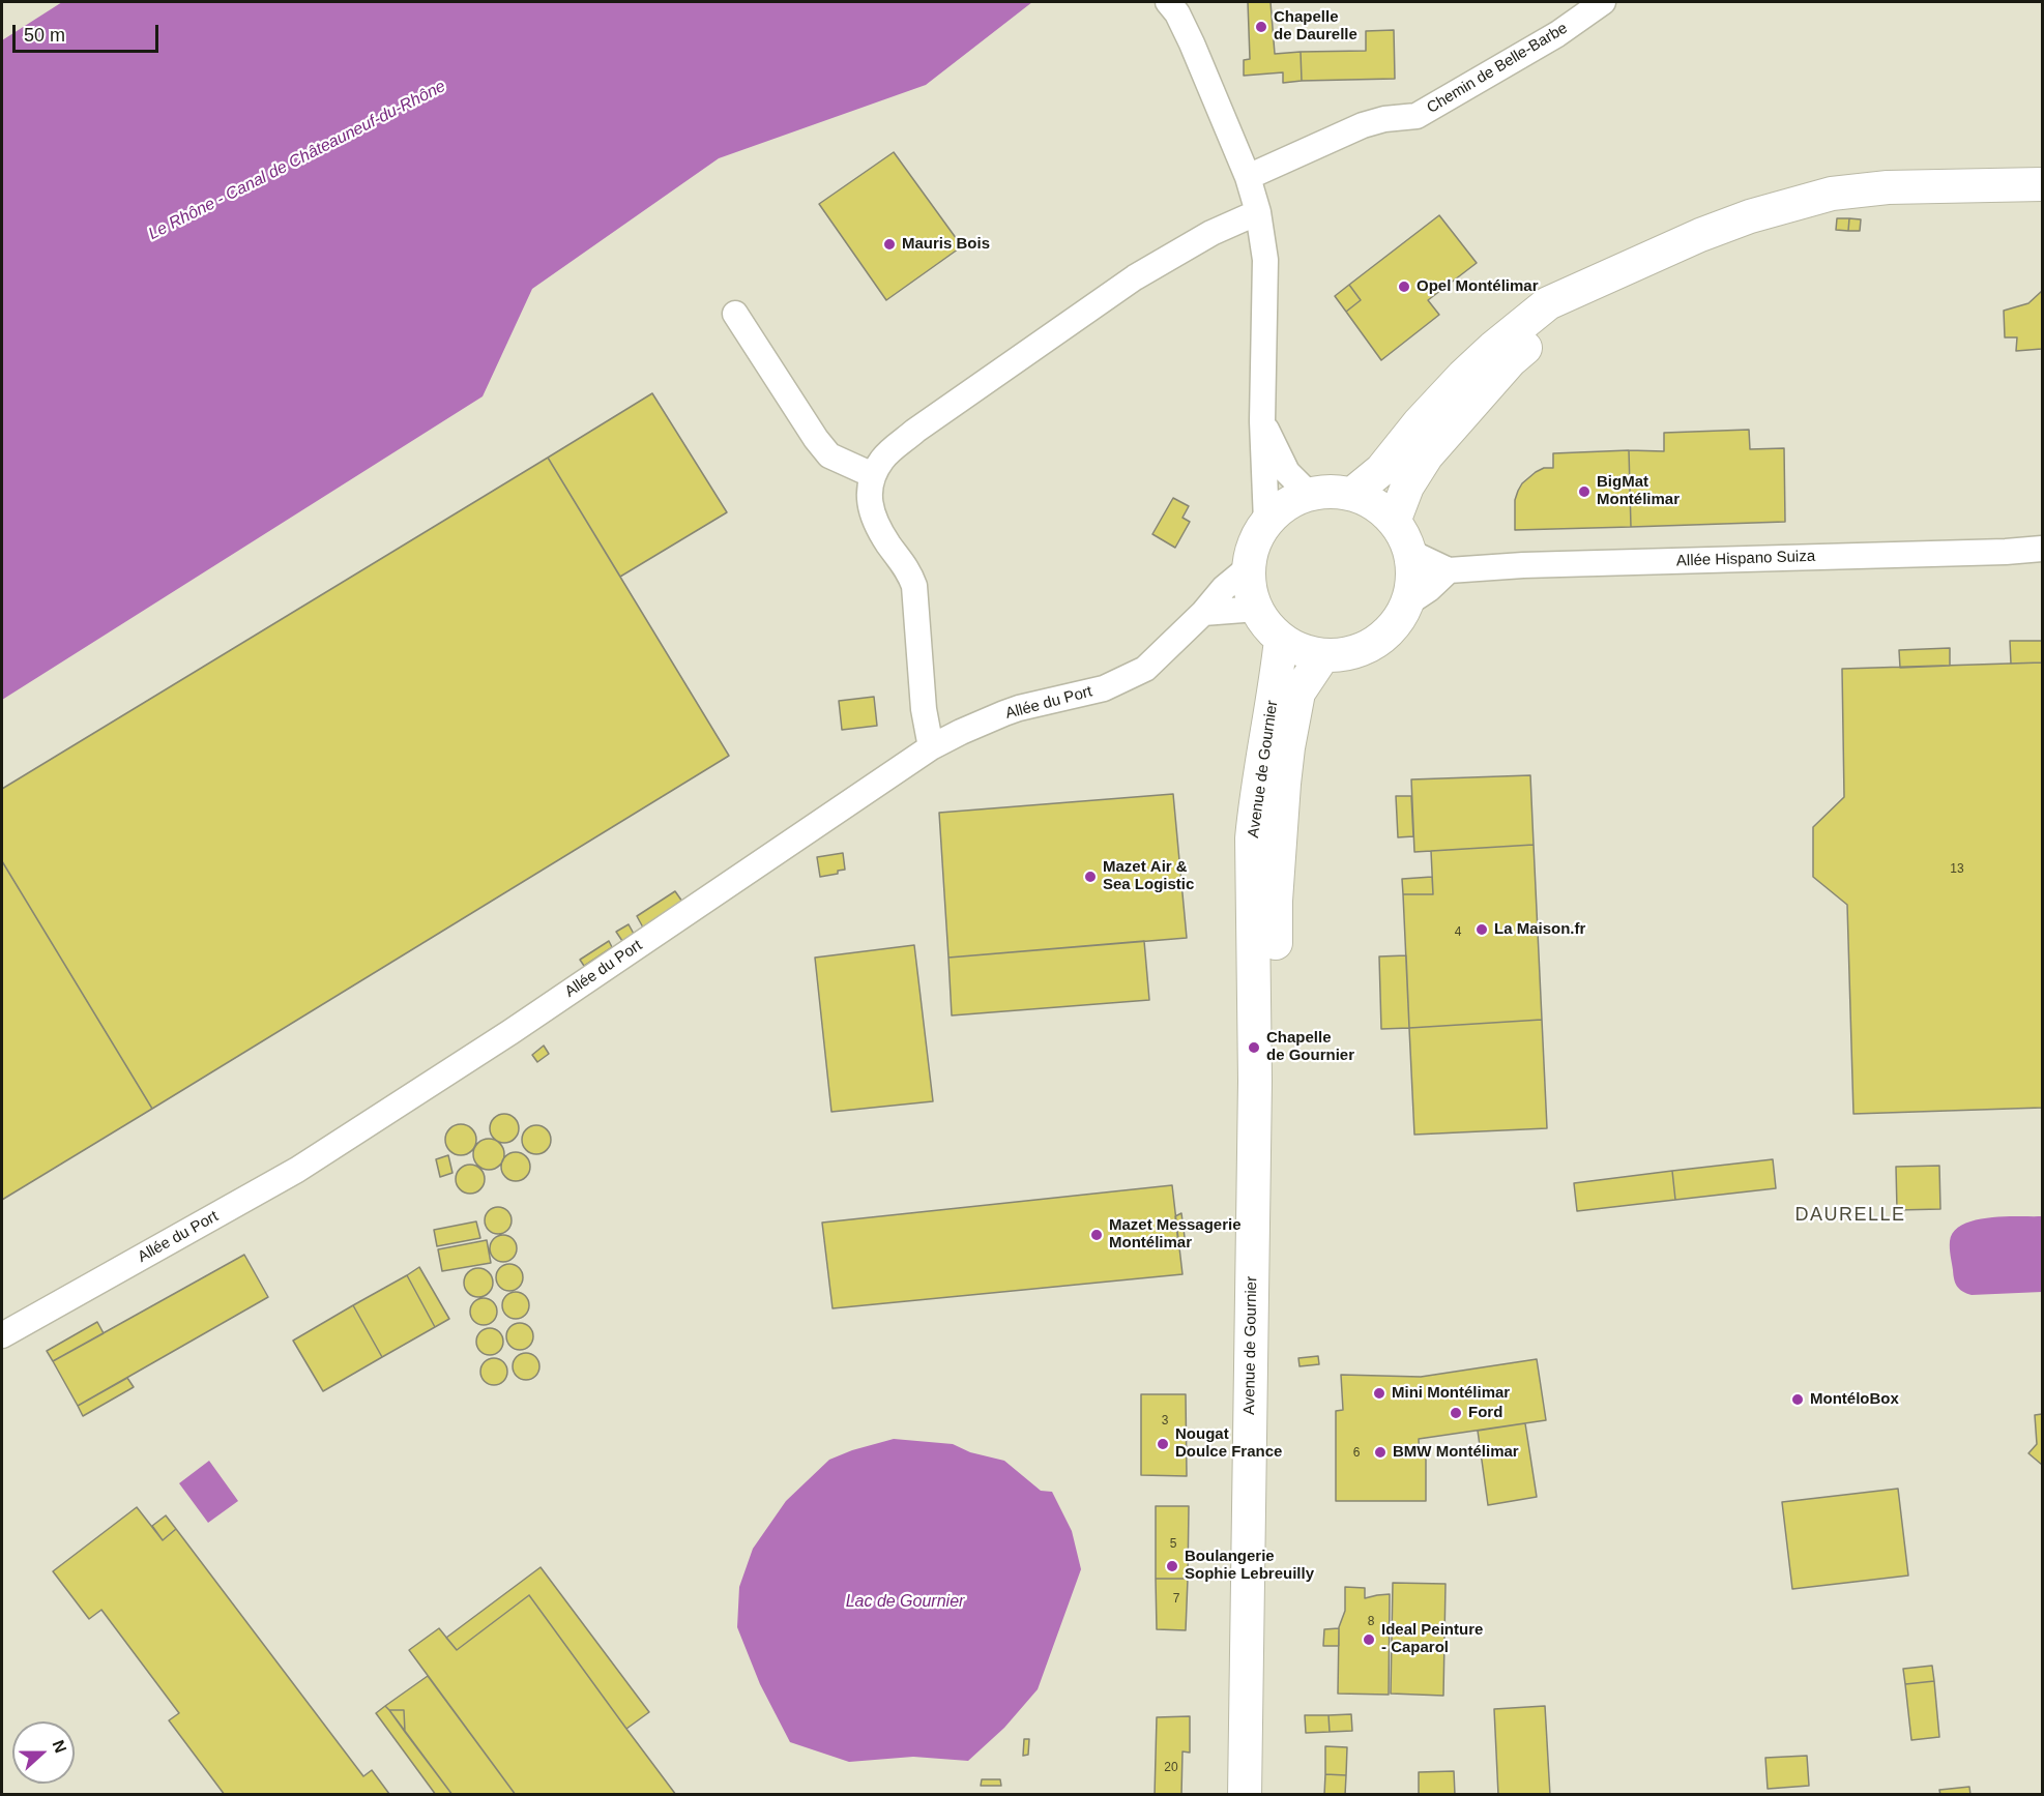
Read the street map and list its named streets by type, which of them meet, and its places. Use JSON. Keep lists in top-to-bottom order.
{
  "streets": {
    "main road": ["Avenue de Gournier"],
    "street": ["Chemin de Belle-Barbe", "Allée Hispano Suiza", "Allée du Port"]
  },
  "crossings": [
    ["Allée Hispano Suiza", "Allée du Port"],
    ["Allée Hispano Suiza", "Avenue de Gournier"],
    ["Allée du Port", "Avenue de Gournier"]
  ],
  "districts": ["DAURELLE"],
  "water": ["Le Rhône - Canal de Châteauneuf-du-Rhône", "Lac de Gournier"],
  "places": [
    "Chapelle de Daurelle",
    "Mauris Bois",
    "Opel Montélimar",
    "BigMat Montélimar",
    "Mazet Air & Sea Logistic",
    "La Maison.fr",
    "Chapelle de Gournier",
    "Mazet Messagerie Montélimar",
    "Mini Montélimar",
    "MontéloBox",
    "Ford",
    "Nougat Doulce France",
    "BMW Montélimar",
    "Boulangerie Sophie Lebreuilly",
    "Ideal Peinture - Caparol"
  ],
  "house_numbers": [
    "13",
    "4",
    "3",
    "6",
    "5",
    "7",
    "8",
    "20"
  ],
  "scale_bar": "50 m",
  "north": "right"
}
